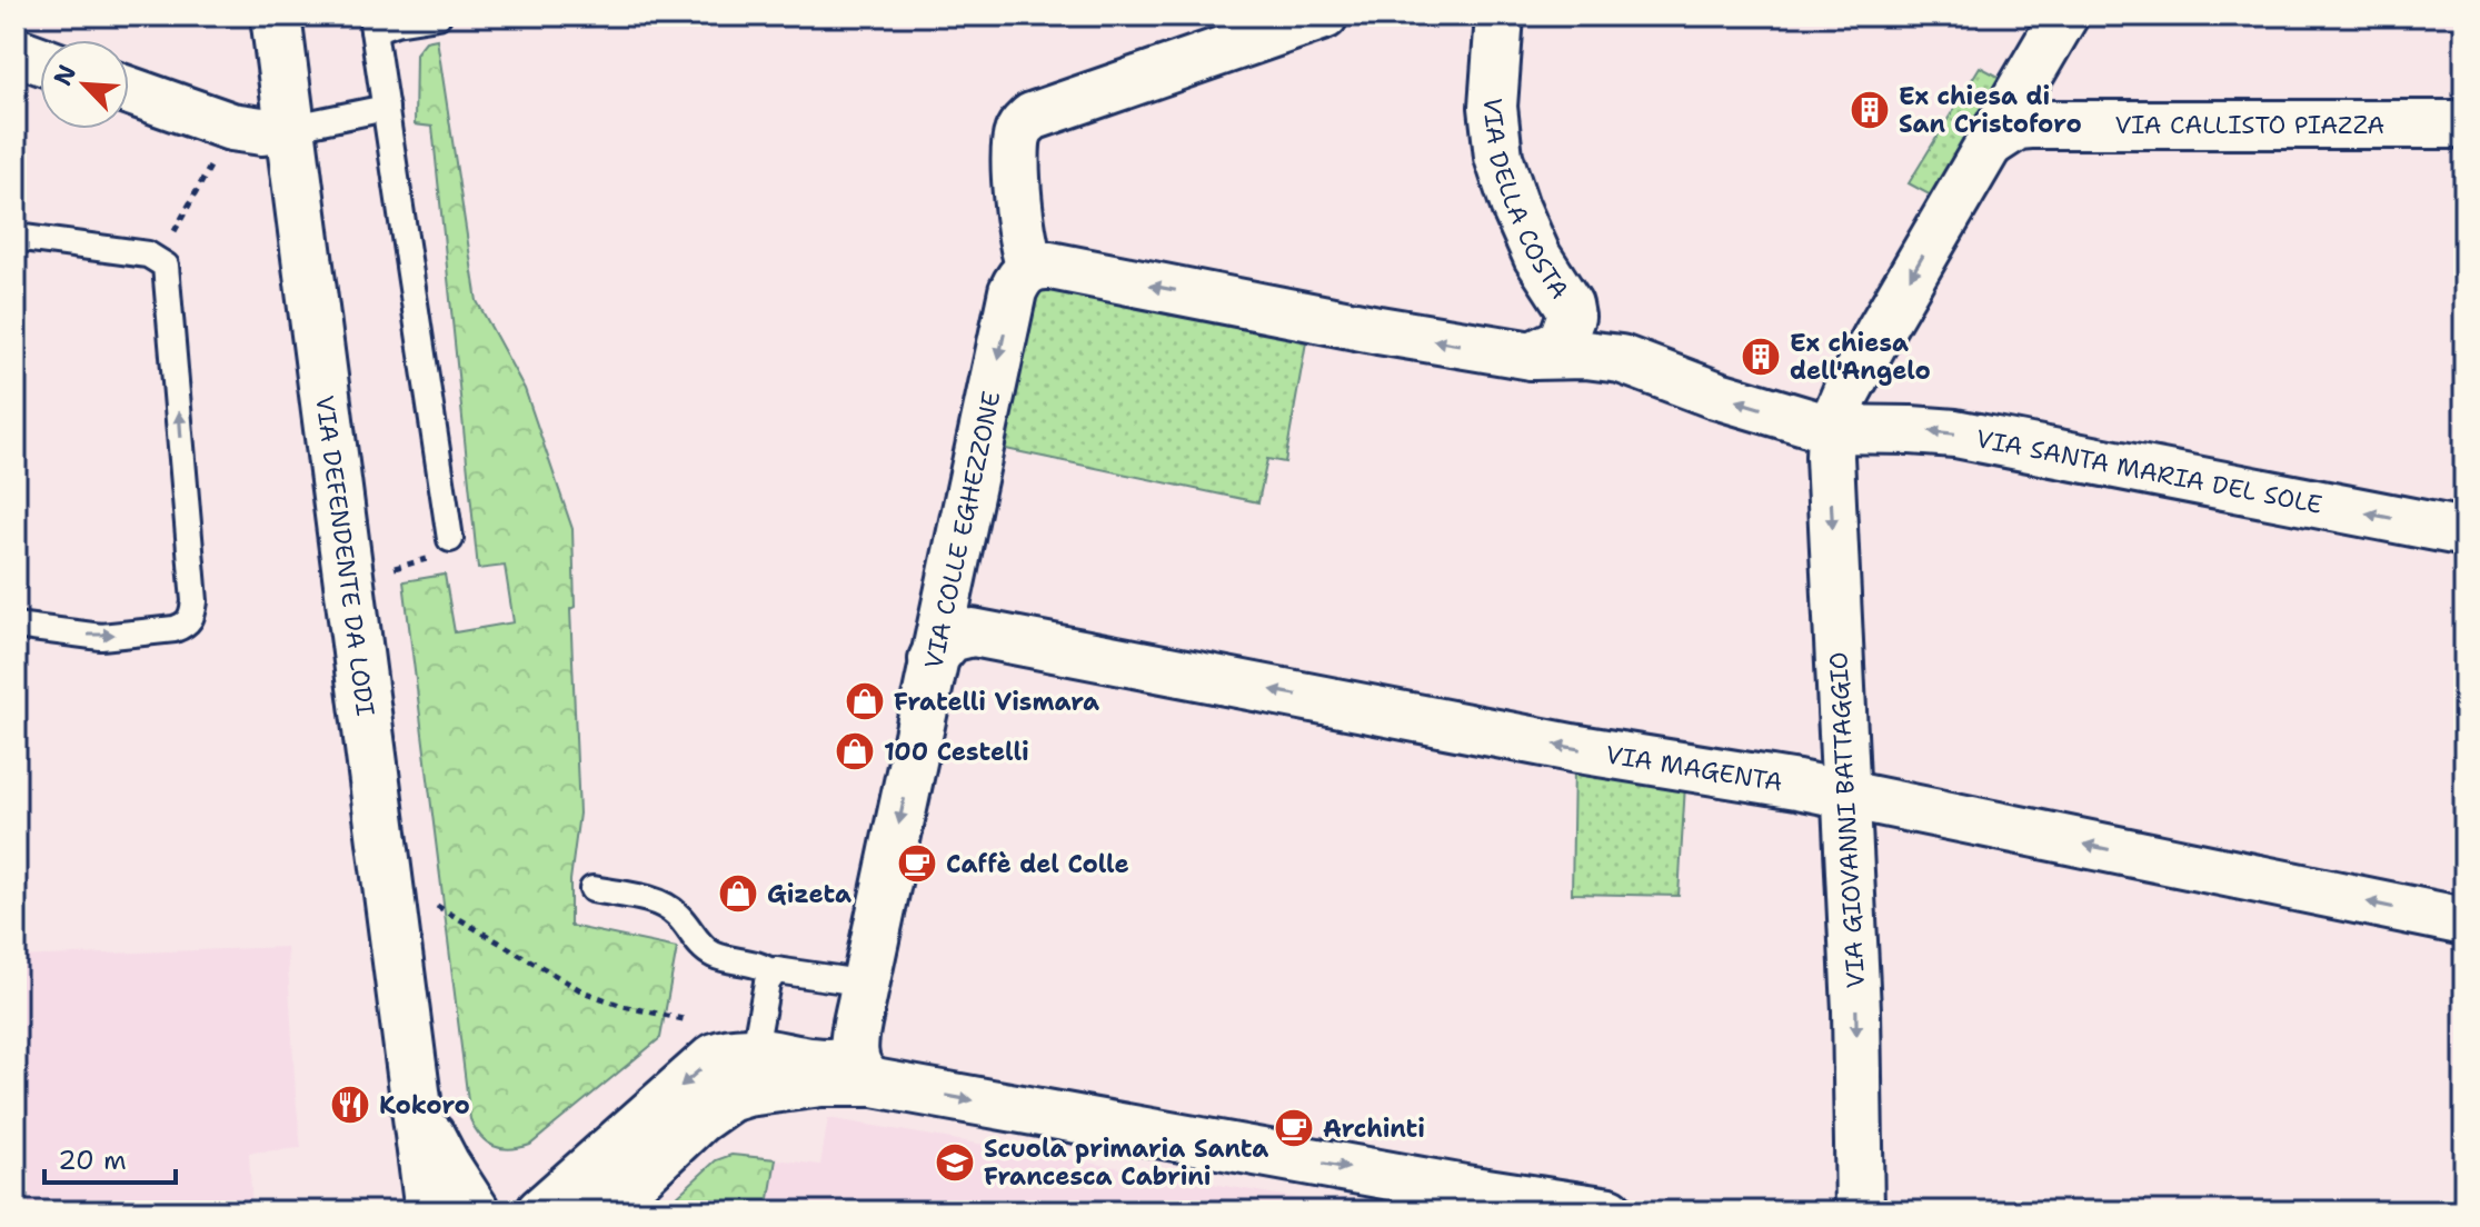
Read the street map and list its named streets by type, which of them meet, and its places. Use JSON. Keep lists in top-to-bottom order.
{
  "streets": {
    "street": [
      "VIA CALLISTO PIAZZA",
      "VIA DELLA COSTA",
      "VIA SANTA MARIA DEL SOLE",
      "VIA COLLE EGHEZZONE",
      "VIA DEFENDENTE DA LODI",
      "VIA MAGENTA",
      "VIA GIOVANNI BATTAGGIO"
    ]
  },
  "crossings": [
    ["VIA DELLA COSTA", "VIA SANTA MARIA DEL SOLE"],
    ["VIA SANTA MARIA DEL SOLE", "VIA COLLE EGHEZZONE"],
    ["VIA SANTA MARIA DEL SOLE", "VIA GIOVANNI BATTAGGIO"],
    ["VIA COLLE EGHEZZONE", "VIA MAGENTA"],
    ["VIA MAGENTA", "VIA GIOVANNI BATTAGGIO"]
  ],
  "one_way": [
    "VIA SANTA MARIA DEL SOLE",
    "VIA COLLE EGHEZZONE",
    "VIA MAGENTA",
    "VIA GIOVANNI BATTAGGIO"
  ],
  "places": {
    "building": ["Ex chiesa di San Cristoforo", "Ex chiesa dell'Angelo"],
    "shop": ["Fratelli Vismara", "100 Cestelli", "Gizeta"],
    "cafe": ["Caffè del Colle", "Archinti"],
    "restaurant": ["Kokoro"],
    "school or university": ["Scuola primaria Santa Francesca Cabrini"]
  },
  "scale_bar": "20 m",
  "north": "top left"
}
